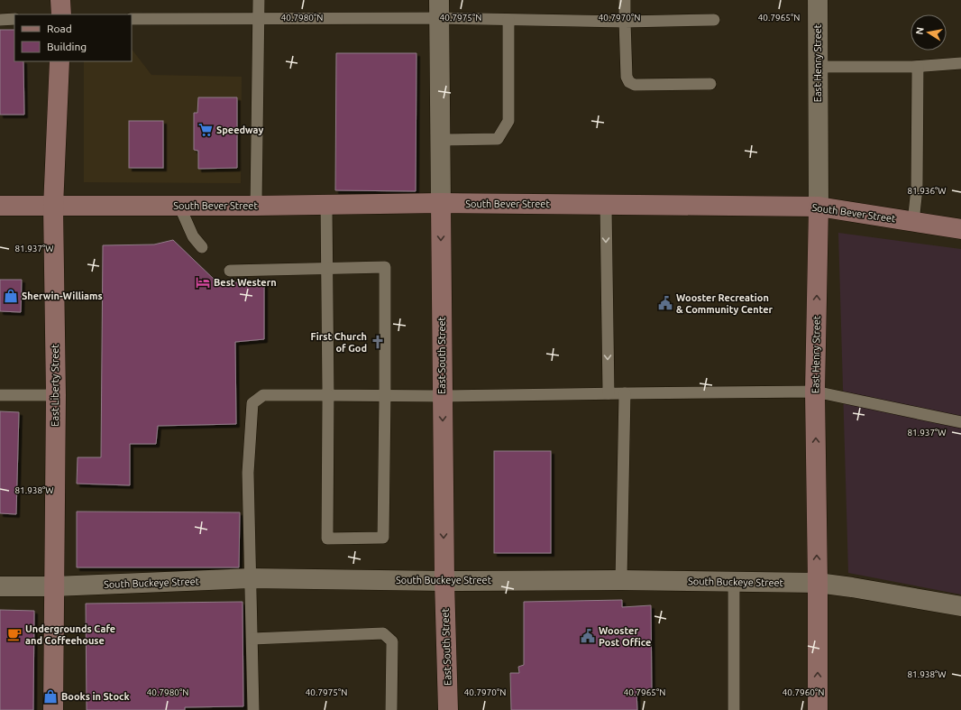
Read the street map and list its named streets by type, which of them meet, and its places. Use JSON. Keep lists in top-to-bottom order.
{
  "streets": {
    "main road": [
      "East Henry Street",
      "South Bever Street",
      "East South Street",
      "East Liberty Street"
    ],
    "street": ["South Buckeye Street"]
  },
  "crossings": [
    ["East Henry Street", "South Bever Street"],
    ["East Henry Street", "South Buckeye Street"],
    ["South Bever Street", "East South Street"],
    ["South Bever Street", "East Liberty Street"],
    ["East South Street", "South Buckeye Street"],
    ["East Liberty Street", "South Buckeye Street"]
  ],
  "one_way": ["East Henry Street", "East South Street"],
  "places": {
    "supermarket": ["Speedway"],
    "hotel": ["Best Western"],
    "shop": ["Sherwin-Williams", "Books in Stock"],
    "public building": ["Wooster Recreation & Community Center", "Wooster Post Office"],
    "church": ["First Church of God"],
    "cafe": ["Undergrounds Cafe and Coffeehouse"]
  },
  "legend": ["Road", "Building"],
  "north": "left",
  "coordinates": [
    "40.7980°N",
    "40.7975°N",
    "40.7970°N",
    "40.7965°N",
    "81.936°W",
    "81.937°W",
    "81.938°W",
    "40.7960°N"
  ]
}
